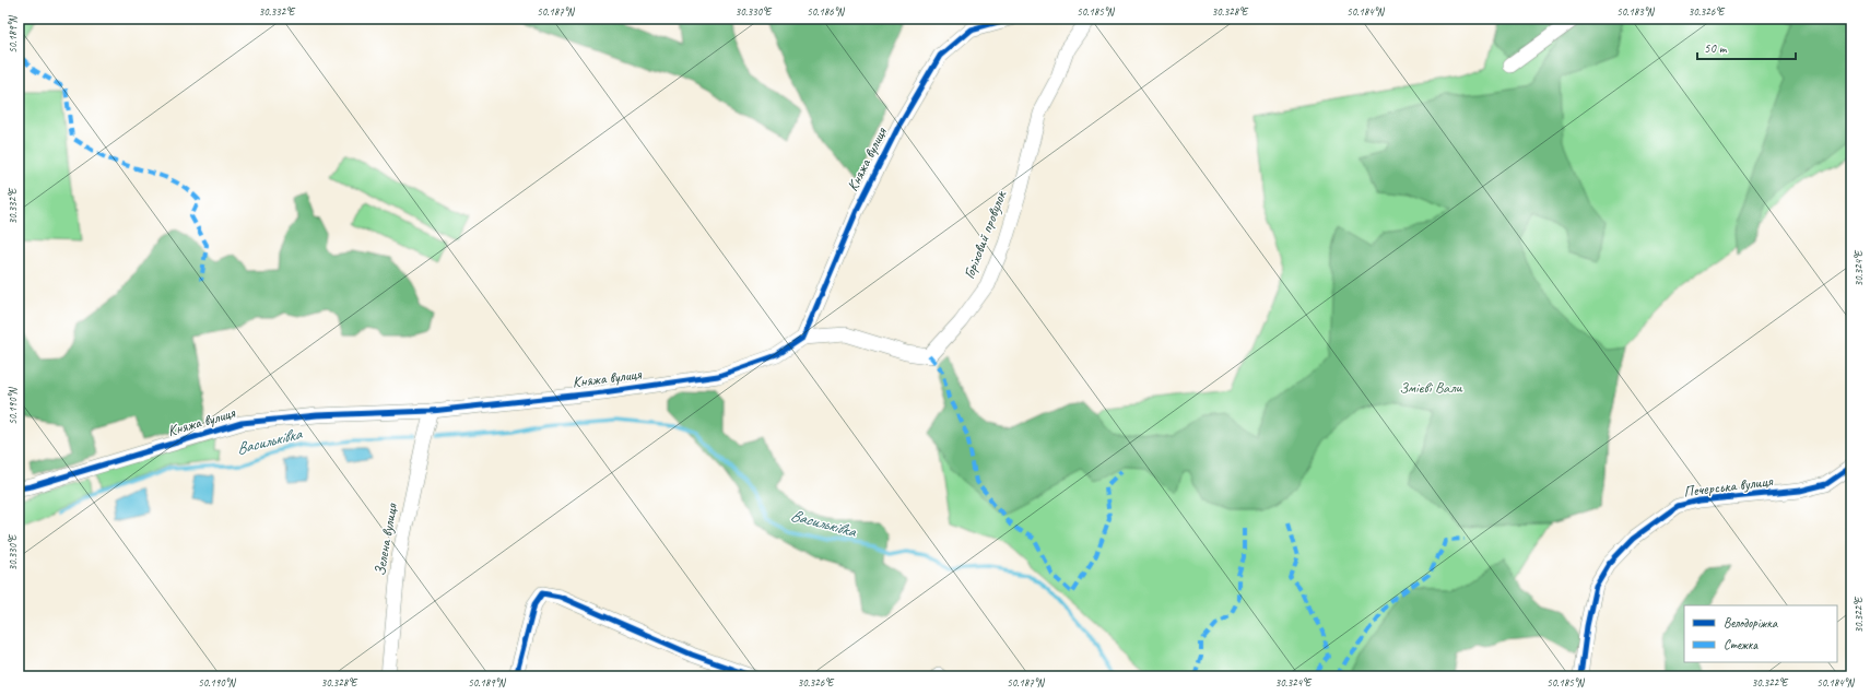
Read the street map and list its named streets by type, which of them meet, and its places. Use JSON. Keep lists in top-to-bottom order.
{
  "streets": {
    "street": [
      "Княжа вулиця",
      "Горіховий провулок",
      "Печерська вулиця",
      "Зелена вулиця"
    ]
  },
  "crossings": [
    ["Княжа вулиця", "Горіховий провулок"],
    ["Княжа вулиця", "Зелена вулиця"]
  ],
  "water": ["Васильківка"],
  "parks": ["Змієві Вали"],
  "legend": ["Велодоріжка", "Стежка"],
  "scale_bar": "50 m",
  "coordinates": [
    "30.332°E",
    "50.187°N",
    "30.330°E",
    "50.186°N",
    "50.185°N",
    "30.328°E",
    "50.184°N",
    "50.183°N",
    "30.326°E",
    "50.189°N",
    "30.324°E",
    "50.190°N",
    "30.322°E"
  ]
}
